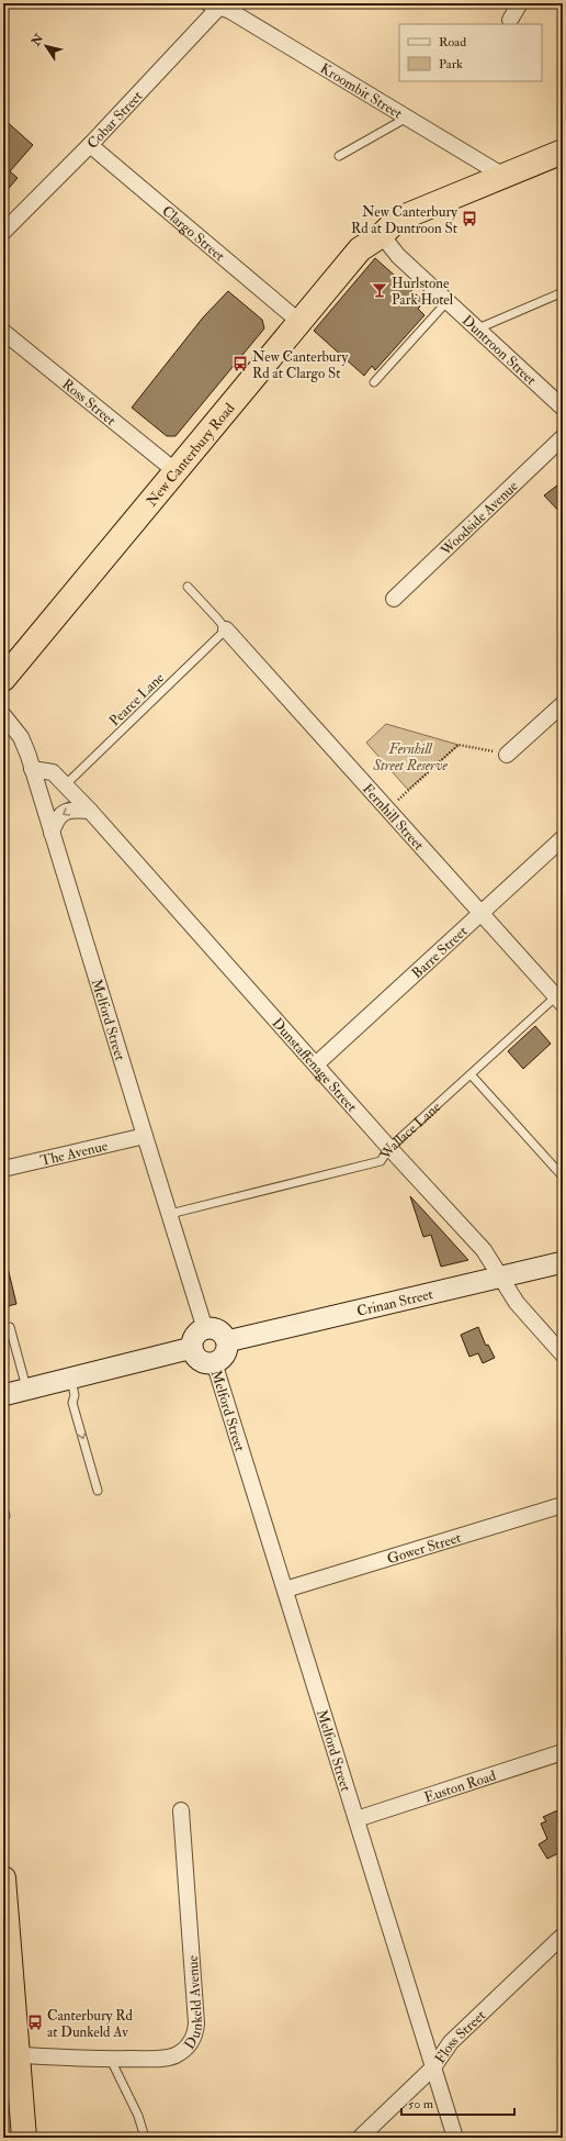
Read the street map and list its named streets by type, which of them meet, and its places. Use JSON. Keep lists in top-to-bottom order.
{
  "streets": {
    "highway": ["New Canterbury Road"],
    "street": [
      "Kroombit Street",
      "Cobar Street",
      "Clargo Street",
      "Duntroon Street",
      "Ross Street",
      "Woodside Avenue",
      "Fernhill Street",
      "Barre Street",
      "Melford Street",
      "Dunstaffenage Street",
      "The Avenue",
      "Crinan Street",
      "Gower Street",
      "Euston Road",
      "Dunkeld Avenue",
      "Floss Street"
    ],
    "lane": ["Pearce Lane", "Wallace Lane"]
  },
  "crossings": [
    ["Kroombit Street", "Cobar Street"],
    ["Kroombit Street", "New Canterbury Road"],
    ["Cobar Street", "Clargo Street"],
    ["Clargo Street", "New Canterbury Road"],
    ["Duntroon Street", "New Canterbury Road"],
    ["Ross Street", "New Canterbury Road"],
    ["Pearce Lane", "Fernhill Street"],
    ["Pearce Lane", "Dunstaffenage Street"],
    ["Fernhill Street", "Barre Street"],
    ["Fernhill Street", "Wallace Lane"],
    ["Barre Street", "Dunstaffenage Street"],
    ["Melford Street", "Dunstaffenage Street"],
    ["Melford Street", "Wallace Lane"],
    ["Melford Street", "The Avenue"],
    ["Melford Street", "Crinan Street"],
    ["Melford Street", "Gower Street"],
    ["Melford Street", "Euston Road"],
    ["Melford Street", "Floss Street"],
    ["Dunstaffenage Street", "Wallace Lane"],
    ["Dunstaffenage Street", "Crinan Street"]
  ],
  "parks": ["Fernhill Street Reserve"],
  "places": {
    "bus stop": ["New Canterbury Rd at Duntroon St", "New Canterbury Rd at Clargo St", "Canterbury Rd at Dunkeld Av"],
    "bar": ["Hurlstone Park Hotel"]
  },
  "legend": ["Road", "Park"],
  "scale_bar": "50 m",
  "north": "top left"
}
